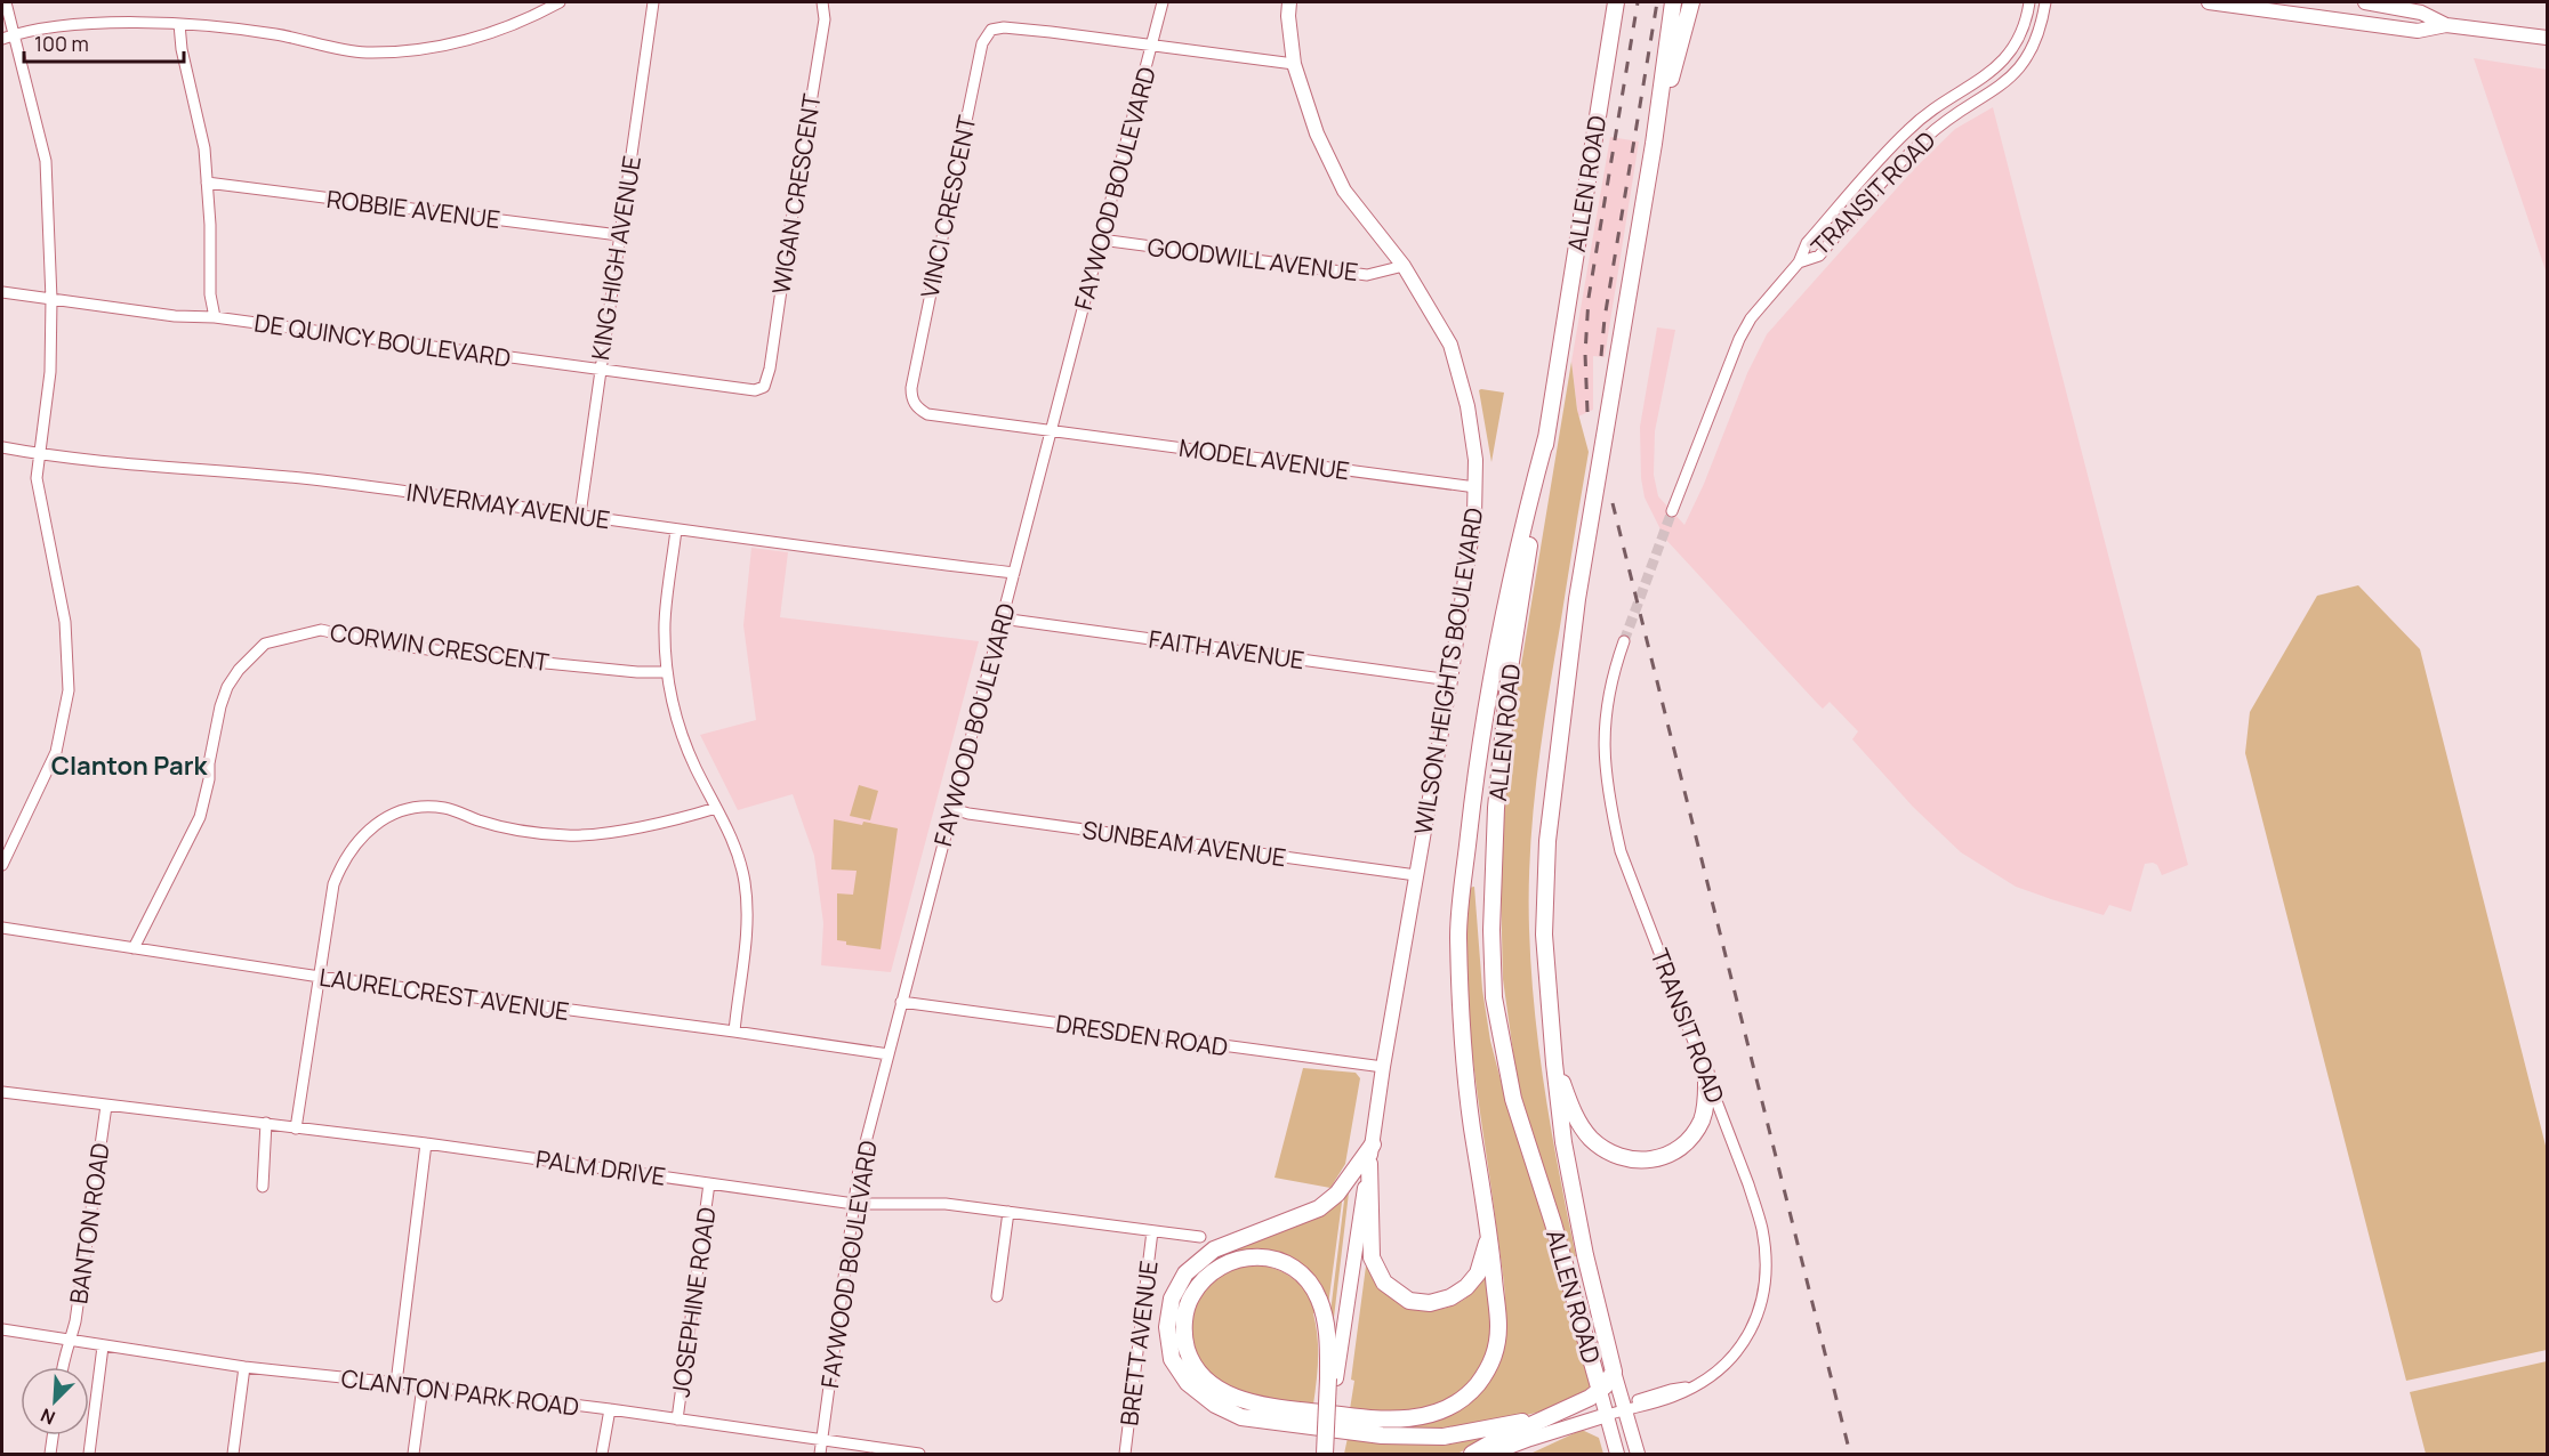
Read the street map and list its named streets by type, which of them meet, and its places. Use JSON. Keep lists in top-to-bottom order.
{
  "streets": {
    "highway": ["ALLEN ROAD"],
    "main road": ["WILSON HEIGHTS BOULEVARD"],
    "street": [
      "FAYWOOD BOULEVARD",
      "TRANSIT ROAD",
      "WIGAN CRESCENT",
      "VINCI CRESCENT",
      "ROBBIE AVENUE",
      "KING HIGH AVENUE",
      "GOODWILL AVENUE",
      "DE QUINCY BOULEVARD",
      "MODEL AVENUE",
      "INVERMAY AVENUE",
      "CORWIN CRESCENT",
      "FAITH AVENUE",
      "SUNBEAM AVENUE",
      "LAURELCREST AVENUE",
      "DRESDEN ROAD",
      "PALM DRIVE",
      "BANTON ROAD",
      "JOSEPHINE ROAD",
      "BRETT AVENUE",
      "CLANTON PARK ROAD"
    ]
  },
  "crossings": [
    ["ALLEN ROAD", "TRANSIT ROAD"],
    ["FAYWOOD BOULEVARD", "VINCI CRESCENT"],
    ["FAYWOOD BOULEVARD", "GOODWILL AVENUE"],
    ["FAYWOOD BOULEVARD", "MODEL AVENUE"],
    ["FAYWOOD BOULEVARD", "INVERMAY AVENUE"],
    ["FAYWOOD BOULEVARD", "FAITH AVENUE"],
    ["FAYWOOD BOULEVARD", "SUNBEAM AVENUE"],
    ["FAYWOOD BOULEVARD", "LAURELCREST AVENUE"],
    ["FAYWOOD BOULEVARD", "DRESDEN ROAD"],
    ["FAYWOOD BOULEVARD", "PALM DRIVE"],
    ["FAYWOOD BOULEVARD", "CLANTON PARK ROAD"],
    ["WIGAN CRESCENT", "DE QUINCY BOULEVARD"],
    ["VINCI CRESCENT", "MODEL AVENUE"],
    ["ROBBIE AVENUE", "KING HIGH AVENUE"],
    ["KING HIGH AVENUE", "DE QUINCY BOULEVARD"],
    ["KING HIGH AVENUE", "INVERMAY AVENUE"],
    ["GOODWILL AVENUE", "WILSON HEIGHTS BOULEVARD"],
    ["MODEL AVENUE", "WILSON HEIGHTS BOULEVARD"],
    ["CORWIN CRESCENT", "LAURELCREST AVENUE"],
    ["FAITH AVENUE", "WILSON HEIGHTS BOULEVARD"],
    ["WILSON HEIGHTS BOULEVARD", "SUNBEAM AVENUE"],
    ["WILSON HEIGHTS BOULEVARD", "DRESDEN ROAD"],
    ["PALM DRIVE", "BANTON ROAD"],
    ["PALM DRIVE", "JOSEPHINE ROAD"],
    ["PALM DRIVE", "BRETT AVENUE"],
    ["BANTON ROAD", "CLANTON PARK ROAD"],
    ["JOSEPHINE ROAD", "CLANTON PARK ROAD"]
  ],
  "districts": ["Clanton Park"],
  "scale_bar": "100 m",
  "north": "bottom left"
}
